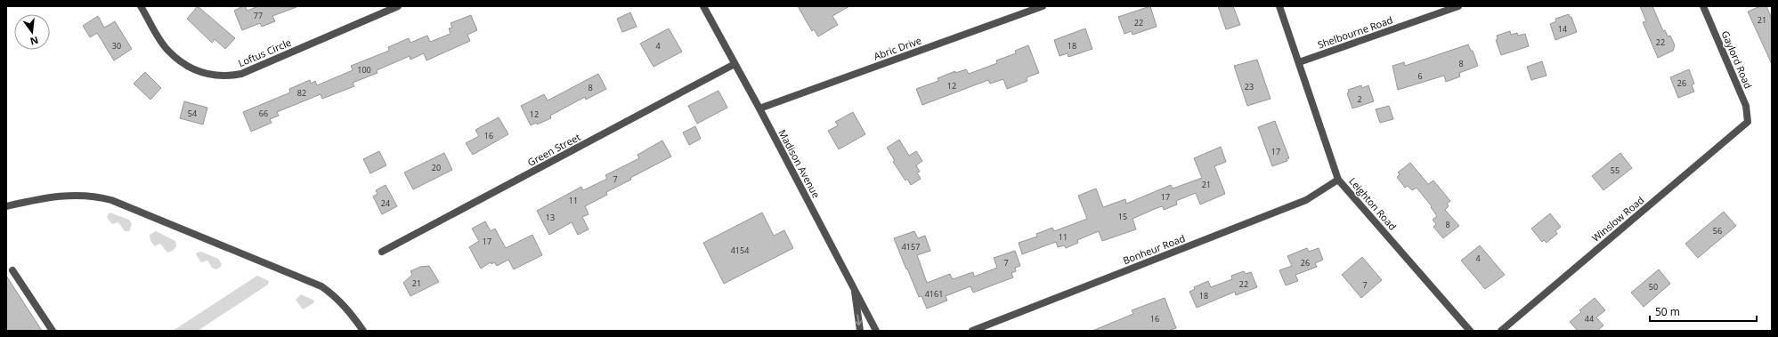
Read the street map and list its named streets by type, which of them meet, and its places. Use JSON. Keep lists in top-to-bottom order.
{
  "streets": {
    "street": [
      "Shelbourne Road",
      "Abric Drive",
      "Loftus Circle",
      "Gaylord Road",
      "Green Street",
      "Madison Avenue",
      "Leighton Road",
      "Winslow Road",
      "Bonheur Road"
    ]
  },
  "crossings": [
    ["Shelbourne Road", "Leighton Road"],
    ["Abric Drive", "Madison Avenue"],
    ["Gaylord Road", "Winslow Road"],
    ["Green Street", "Madison Avenue"],
    ["Leighton Road", "Bonheur Road"]
  ],
  "house_numbers": [
    "77",
    "21",
    "22",
    "14",
    "22",
    "30",
    "4",
    "18",
    "8",
    "100",
    "6",
    "26",
    "12",
    "23",
    "8",
    "82",
    "2",
    "54",
    "66",
    "12",
    "16",
    "17",
    "20",
    "55",
    "7",
    "21",
    "17",
    "11",
    "24",
    "15",
    "13",
    "8",
    "56",
    "11",
    "17",
    "4157",
    "4154",
    "4",
    "7",
    "26",
    "21",
    "22",
    "7",
    "50",
    "4161",
    "18",
    "16",
    "44"
  ],
  "scale_bar": "50 m",
  "north": "bottom"
}
